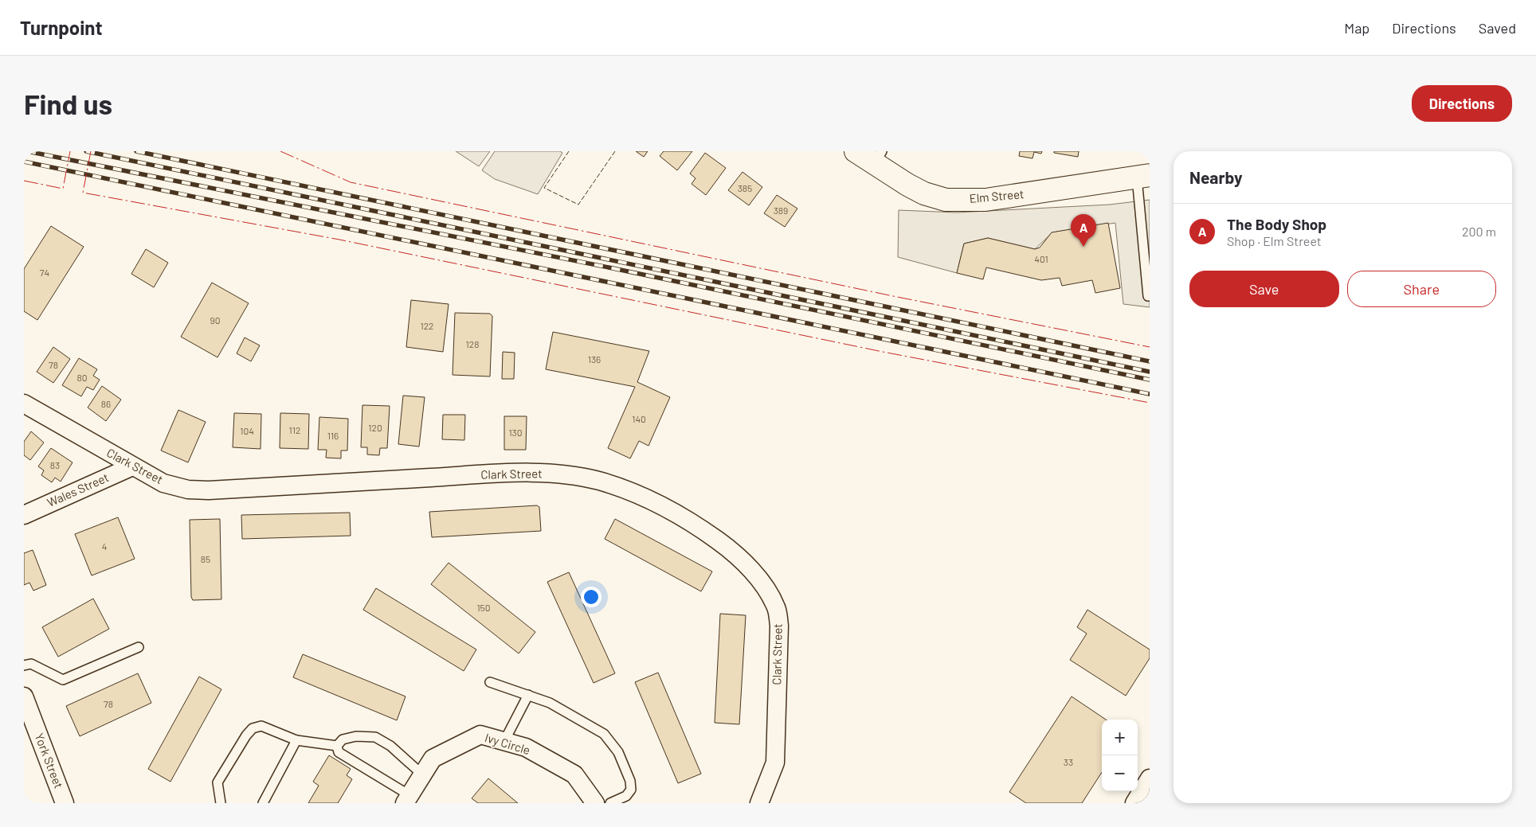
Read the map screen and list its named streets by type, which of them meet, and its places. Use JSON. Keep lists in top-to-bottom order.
{
  "streets": {
    "main road": ["Elm Street"],
    "street": [
      "Clark Street",
      "Wales Street",
      "Ivy Circle",
      "York Street"
    ]
  },
  "crossings": [
    ["Clark Street", "Wales Street"]
  ],
  "house_numbers": [
    "385",
    "389",
    "401",
    "74",
    "90",
    "122",
    "128",
    "136",
    "78",
    "80",
    "86",
    "140",
    "120",
    "112",
    "104",
    "130",
    "116",
    "83",
    "4",
    "85",
    "150",
    "78",
    "33"
  ],
  "page": {
    "header": "Turnpoint",
    "nav": ["Map", "Directions", "Saved"],
    "buttons": [
      "Directions",
      ["Save", "Share"]
    ],
    "title": "Find us",
    "heading": "Nearby",
    "list": [
      {
        "mark": "A",
        "name": "The Body Shop",
        "note": "Shop · Elm Street",
        "value": "200 m"
      }
    ],
    "pins": "A",
    "map_buttons": ["+", "−"]
  }
}
